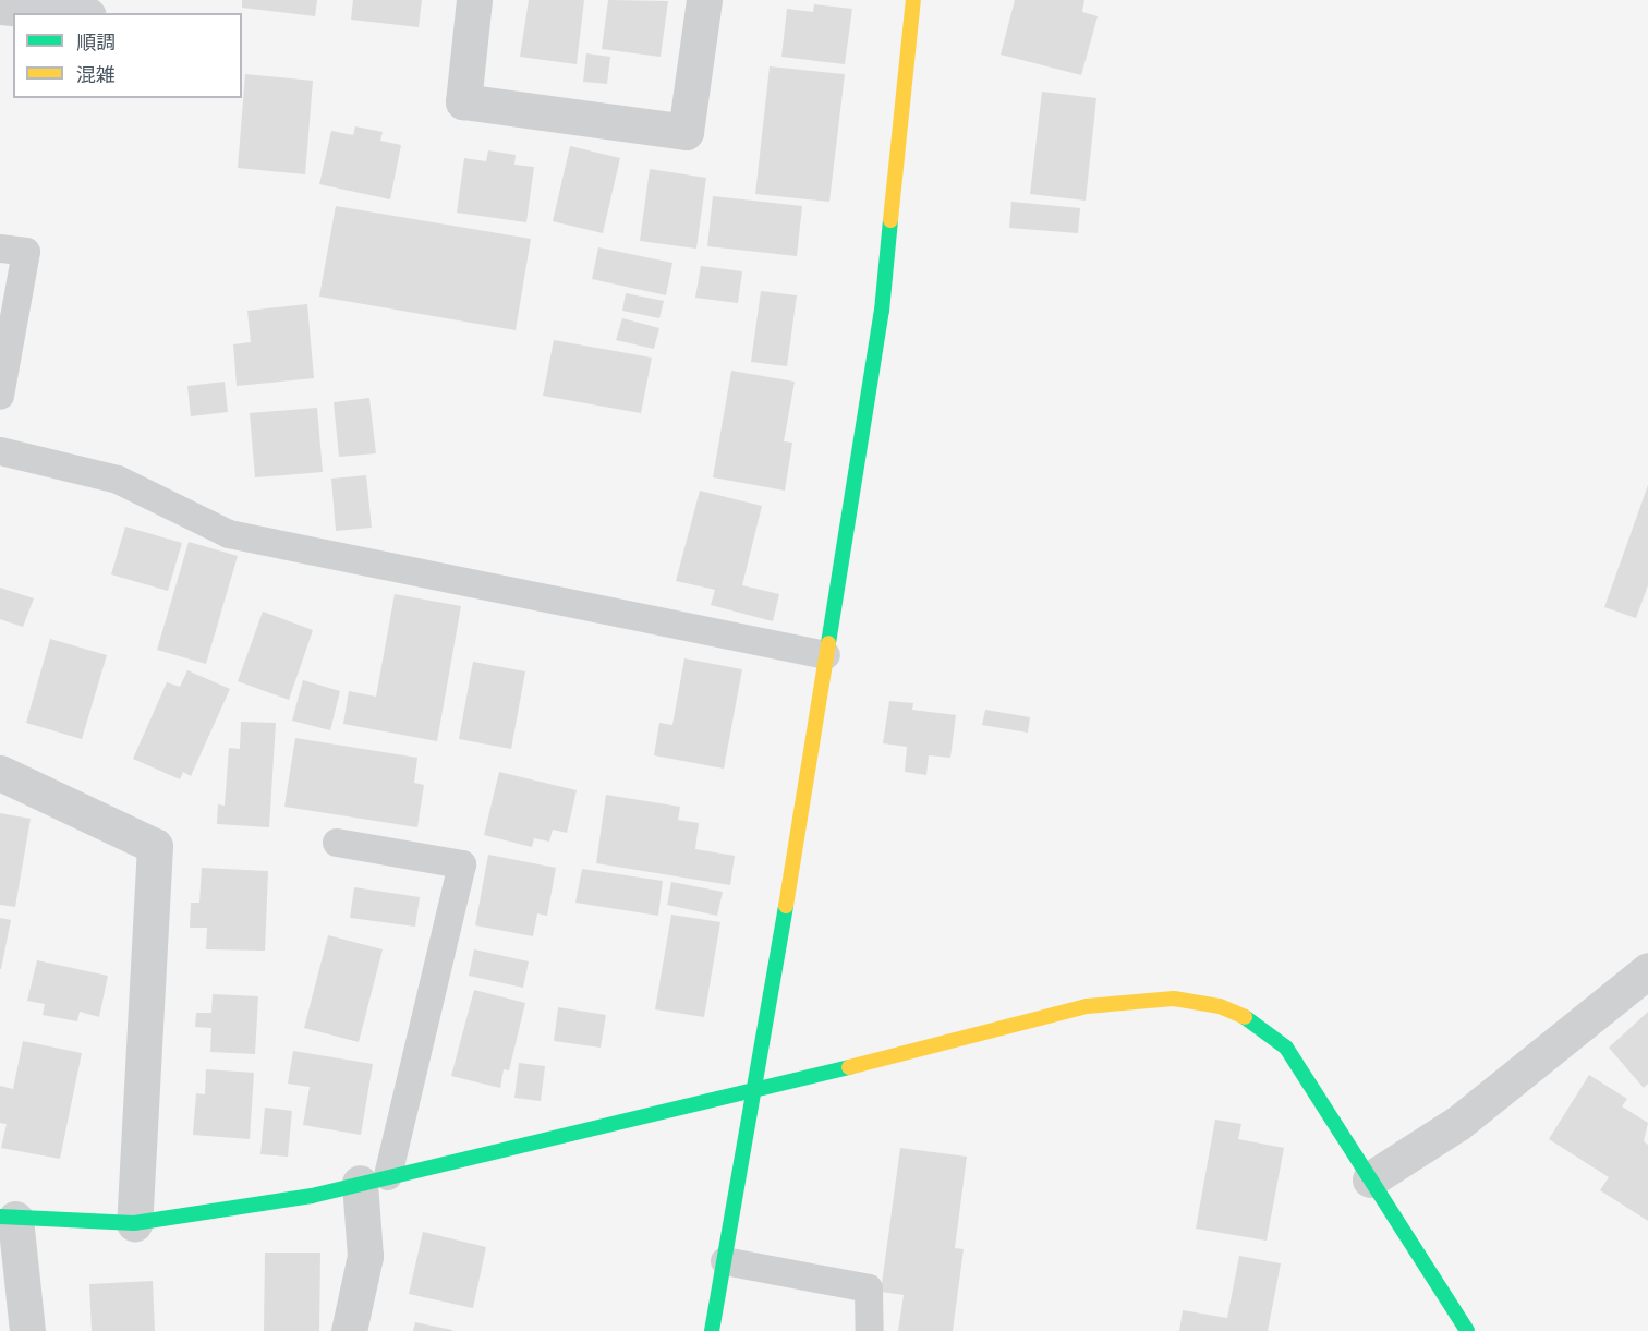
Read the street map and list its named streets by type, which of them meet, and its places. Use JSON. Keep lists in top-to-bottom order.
{
  "legend": ["順調", "混雑"]
}
